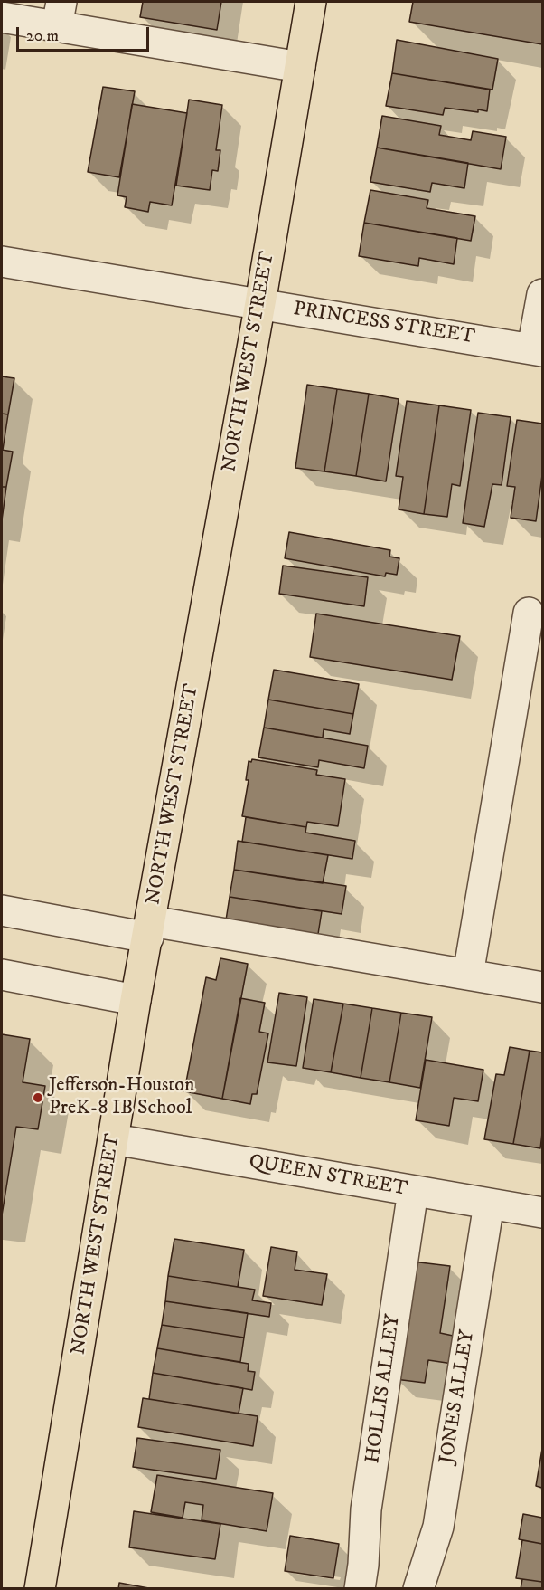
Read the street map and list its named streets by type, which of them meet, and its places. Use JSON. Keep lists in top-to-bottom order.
{
  "streets": {
    "main road": ["NORTH WEST STREET"],
    "street": [
      "PRINCESS STREET",
      "QUEEN STREET",
      "HOLLIS ALLEY",
      "JONES ALLEY"
    ]
  },
  "crossings": [
    ["PRINCESS STREET", "NORTH WEST STREET"],
    ["NORTH WEST STREET", "QUEEN STREET"],
    ["QUEEN STREET", "HOLLIS ALLEY"],
    ["QUEEN STREET", "JONES ALLEY"]
  ],
  "places": ["Jefferson-Houston PreK-8 IB School"],
  "scale_bar": "20 m"
}
